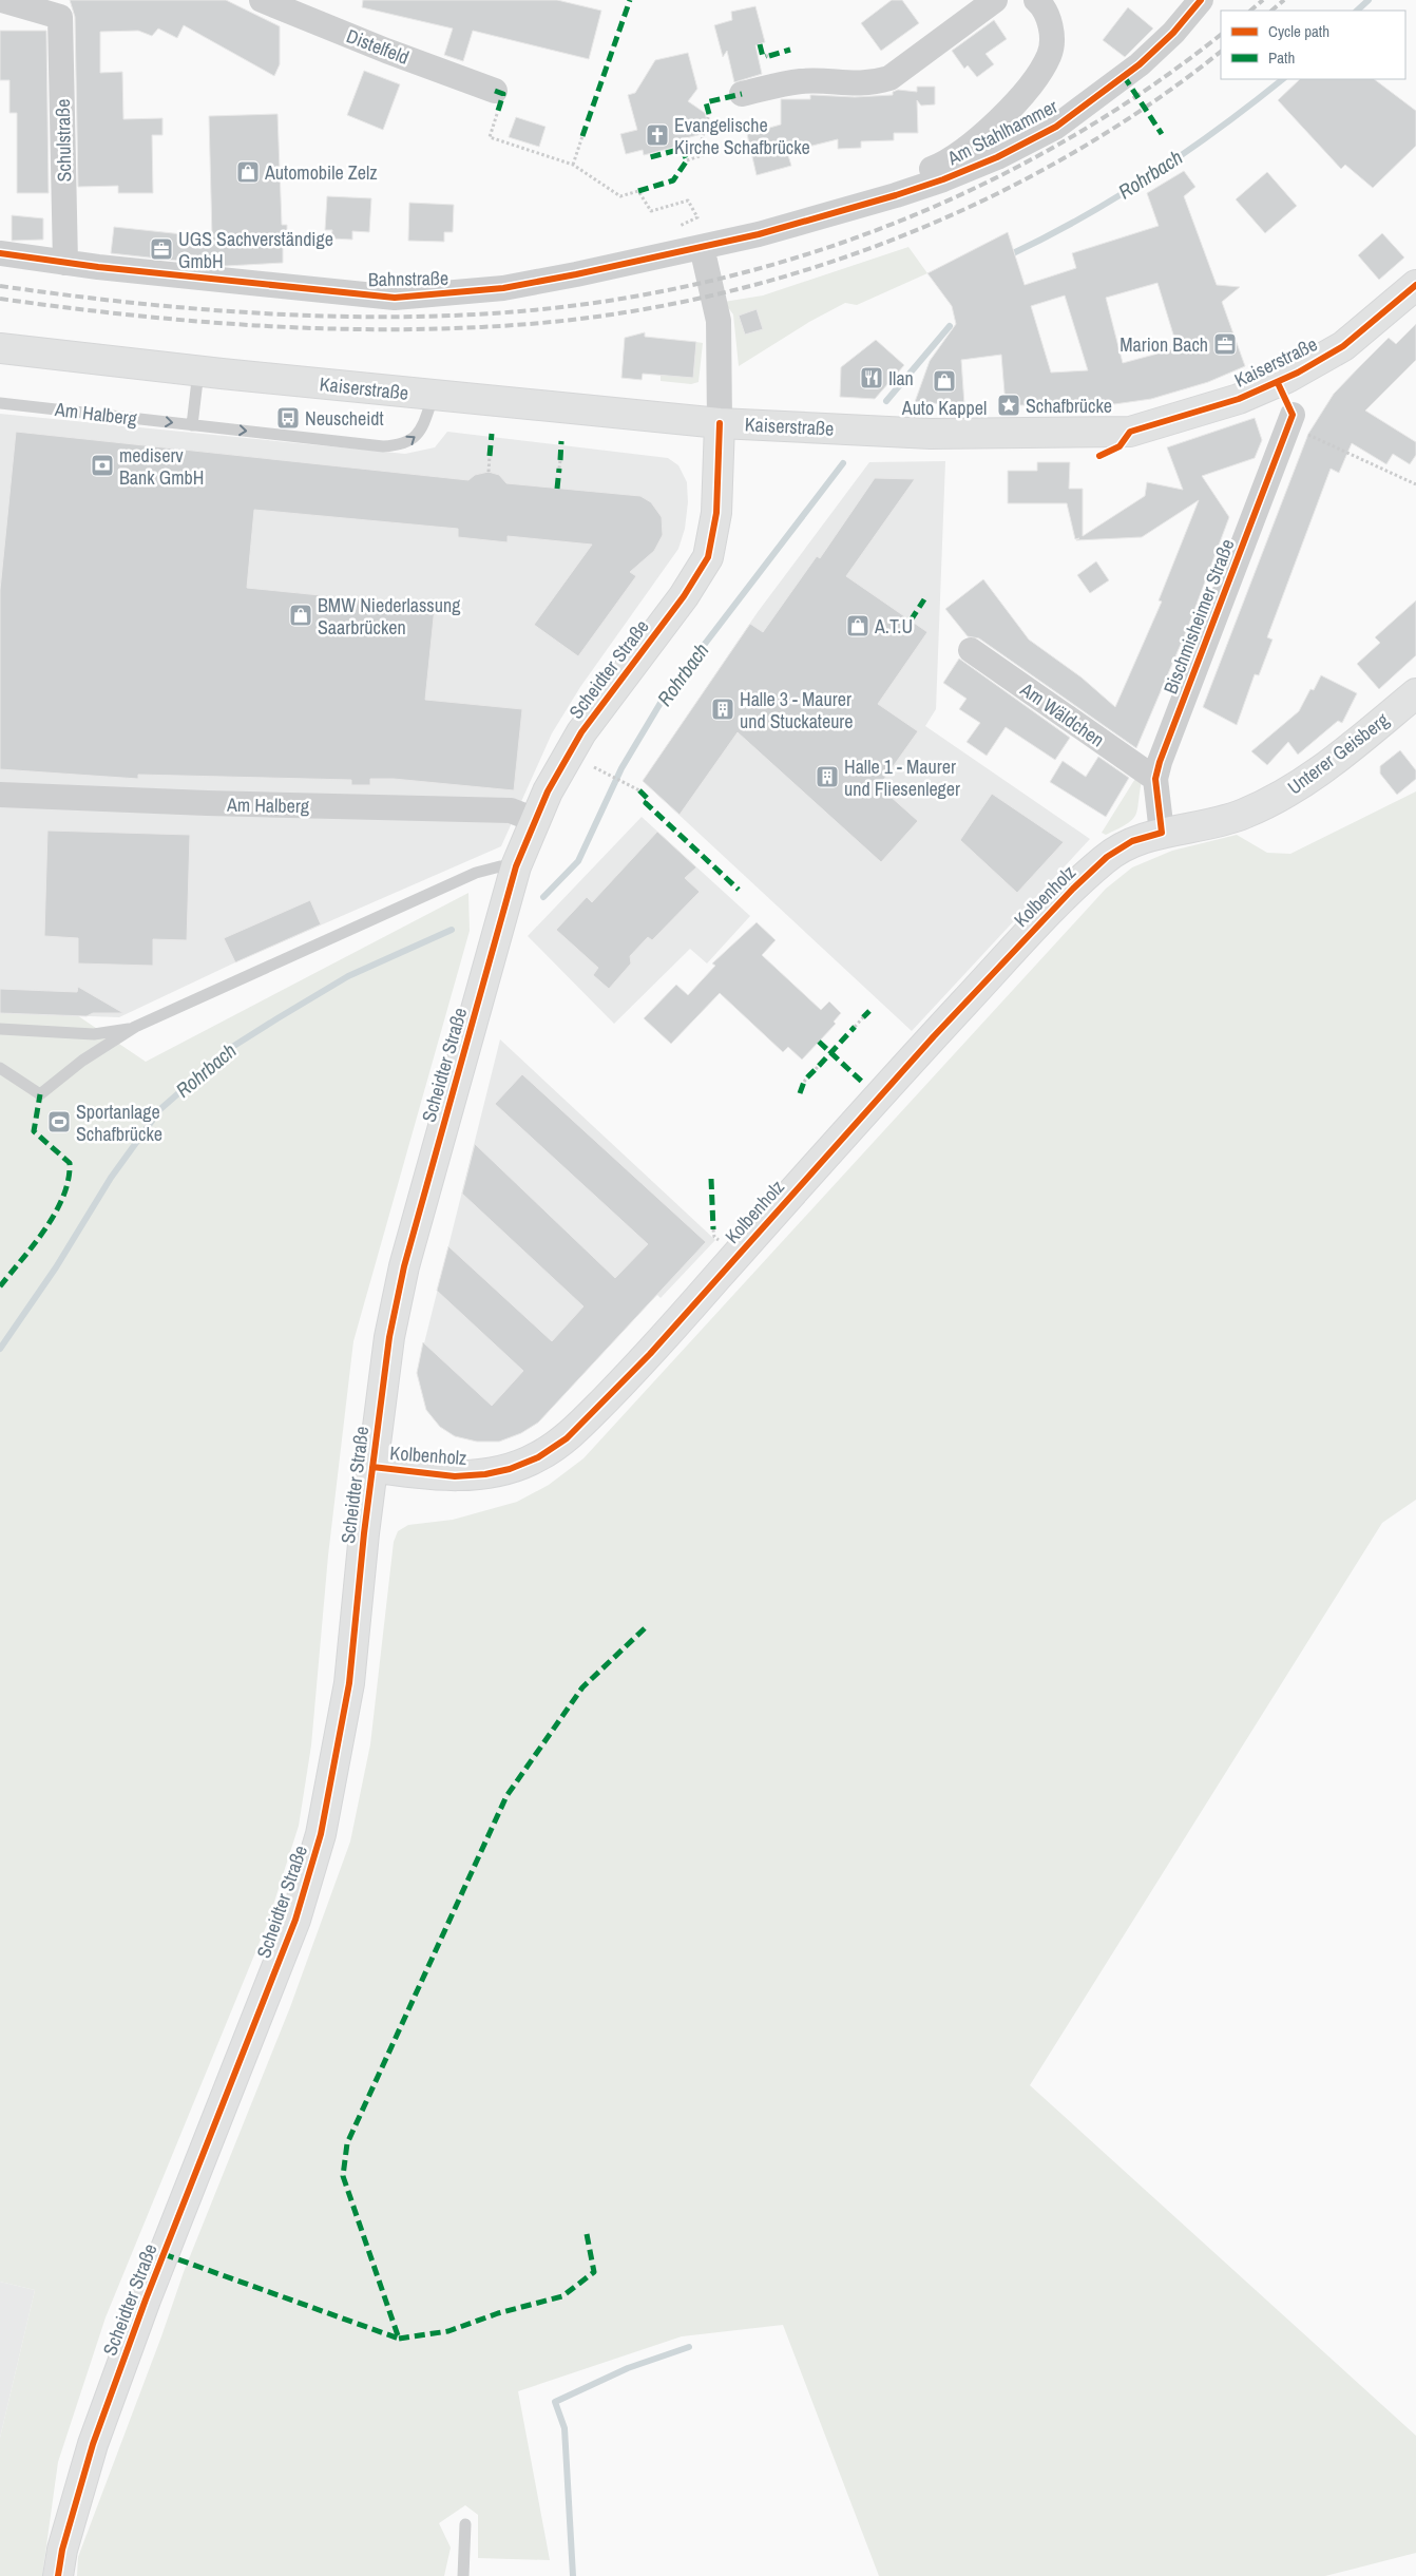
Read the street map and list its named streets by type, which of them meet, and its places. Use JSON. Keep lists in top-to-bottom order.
{
  "streets": {
    "main road": [
      "Kaiserstraße",
      "Scheidter Straße",
      "Unterer Geisberg",
      "Kolbenholz"
    ],
    "street": [
      "Distelfeld",
      "Am Stahlhammer",
      "Schulstraße",
      "Bahnstraße",
      "Am Halberg",
      "Bischmisheimer Straße",
      "Am Wäldchen"
    ]
  },
  "crossings": [
    ["Am Stahlhammer", "Bahnstraße"],
    ["Schulstraße", "Bahnstraße"],
    ["Kaiserstraße", "Am Halberg"],
    ["Kaiserstraße", "Scheidter Straße"],
    ["Am Halberg", "Scheidter Straße"],
    ["Bischmisheimer Straße", "Am Wäldchen"],
    ["Bischmisheimer Straße", "Unterer Geisberg"],
    ["Scheidter Straße", "Kolbenholz"],
    ["Unterer Geisberg", "Kolbenholz"]
  ],
  "one_way": ["Am Halberg"],
  "water": ["Rohrbach"],
  "places": {
    "church": ["Evangelische Kirche Schafbrücke"],
    "shop": [
      "Automobile Zelz",
      "Auto Kappel",
      "BMW Niederlassung Saarbrücken",
      "A.T.U"
    ],
    "office": ["UGS Sachverständige GmbH", "Marion Bach"],
    "restaurant": ["Ilan"],
    "place": ["Schafbrücke"],
    "bus stop": ["Neuscheidt"],
    "bank": ["mediserv Bank GmbH"],
    "building": ["Halle 3 - Maurer und Stuckateure", "Halle 1 - Maurer und Fliesenleger"],
    "sports": ["Sportanlage Schafbrücke"]
  },
  "legend": ["Cycle path", "Path"]
}
